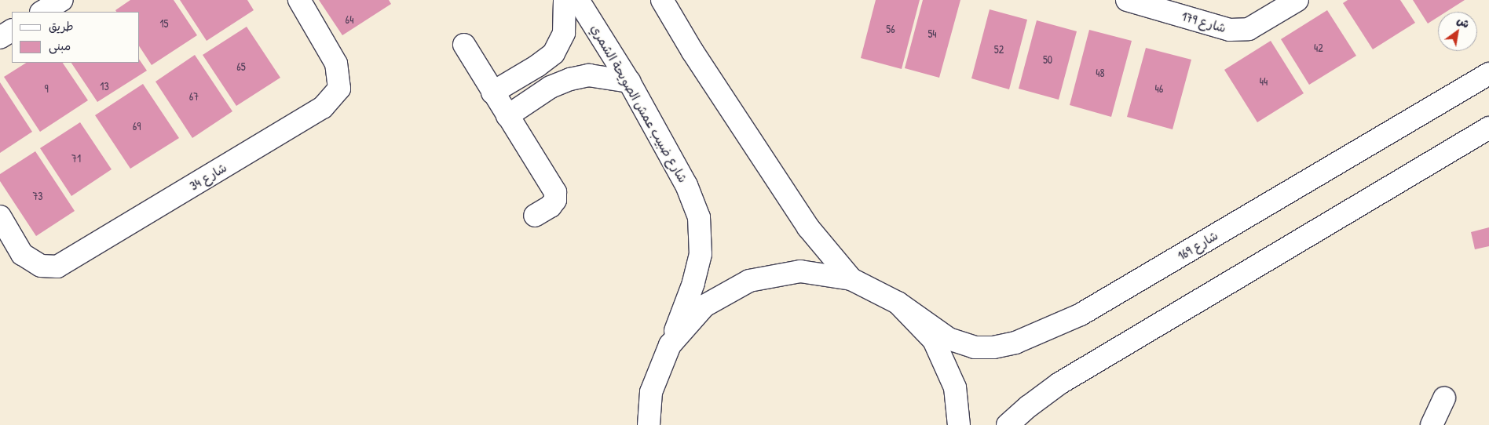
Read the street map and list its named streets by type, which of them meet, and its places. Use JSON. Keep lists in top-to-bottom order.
{
  "streets": {
    "street": [
      "شارع 179",
      "شارع ضبيب عمش الصويحة الشمري",
      "شارع 34",
      "شارع 169"
    ]
  },
  "house_numbers": [
    "64",
    "15",
    "56",
    "54",
    "42",
    "52",
    "50",
    "65",
    "48",
    "44",
    "13",
    "9",
    "46",
    "67",
    "69",
    "71",
    "73"
  ],
  "legend": ["طريق", "مبنى"],
  "north": "top right"
}
